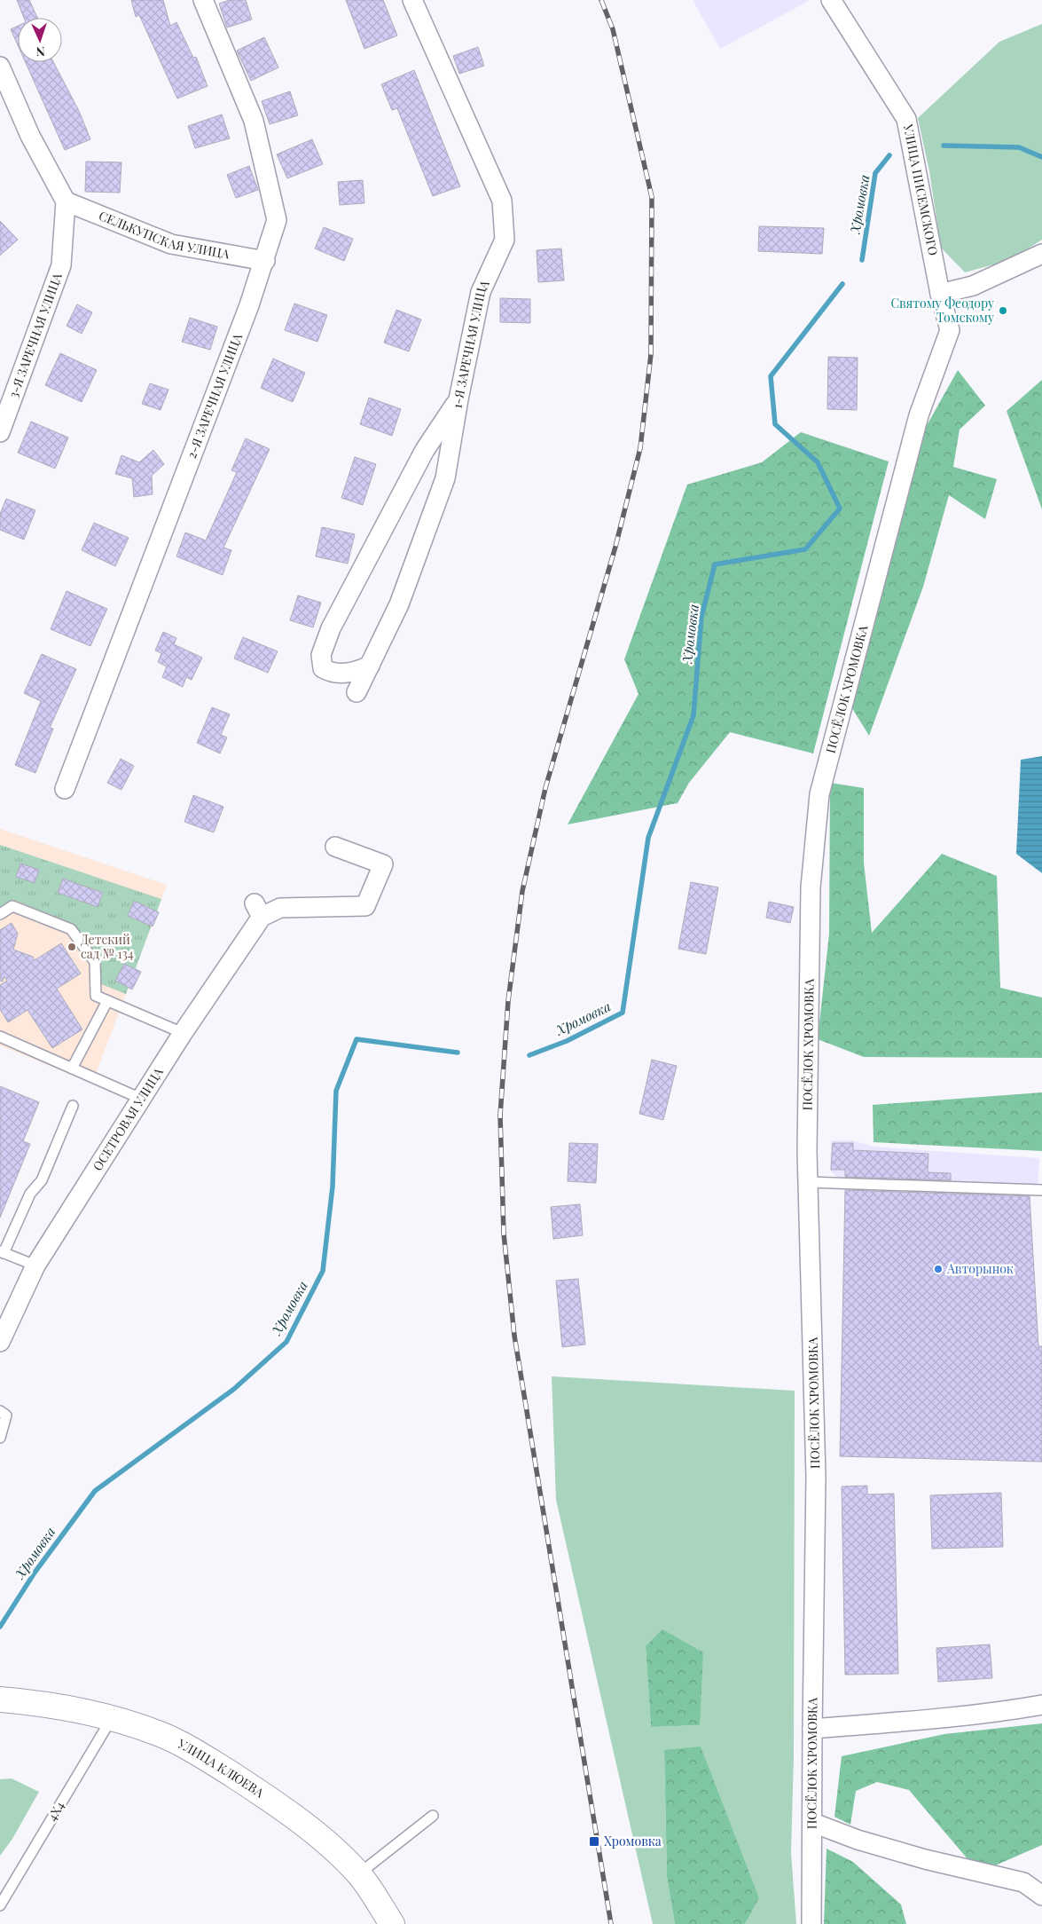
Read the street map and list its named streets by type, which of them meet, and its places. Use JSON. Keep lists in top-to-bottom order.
{
  "streets": {
    "main road": ["УЛИЦА КЛЮЕВА"],
    "street": [
      "УЛИЦА ПИСЕМСКОГО",
      "СЕЛЬКУПСКАЯ УЛИЦА",
      "3-Я ЗАРЕЧНАЯ УЛИЦА",
      "1-Я ЗАРЕЧНАЯ УЛИЦА",
      "2-Я ЗАРЕЧНАЯ УЛИЦА",
      "ПОСЁЛОК ХРОМОВКА",
      "ОСЕТРОВАЯ УЛИЦА"
    ],
    "lane": ["4X4"]
  },
  "crossings": [
    ["УЛИЦА ПИСЕМСКОГО", "ПОСЁЛОК ХРОМОВКА"],
    ["СЕЛЬКУПСКАЯ УЛИЦА", "3-Я ЗАРЕЧНАЯ УЛИЦА"],
    ["СЕЛЬКУПСКАЯ УЛИЦА", "2-Я ЗАРЕЧНАЯ УЛИЦА"],
    ["УЛИЦА КЛЮЕВА", "4X4"]
  ],
  "water": ["Хромовка"],
  "places": {
    "other": ["Святому Феодору Томскому", "Детский сад № 134", "Авторынок"],
    "transit": ["Хромовка"]
  },
  "north": "bottom"
}
